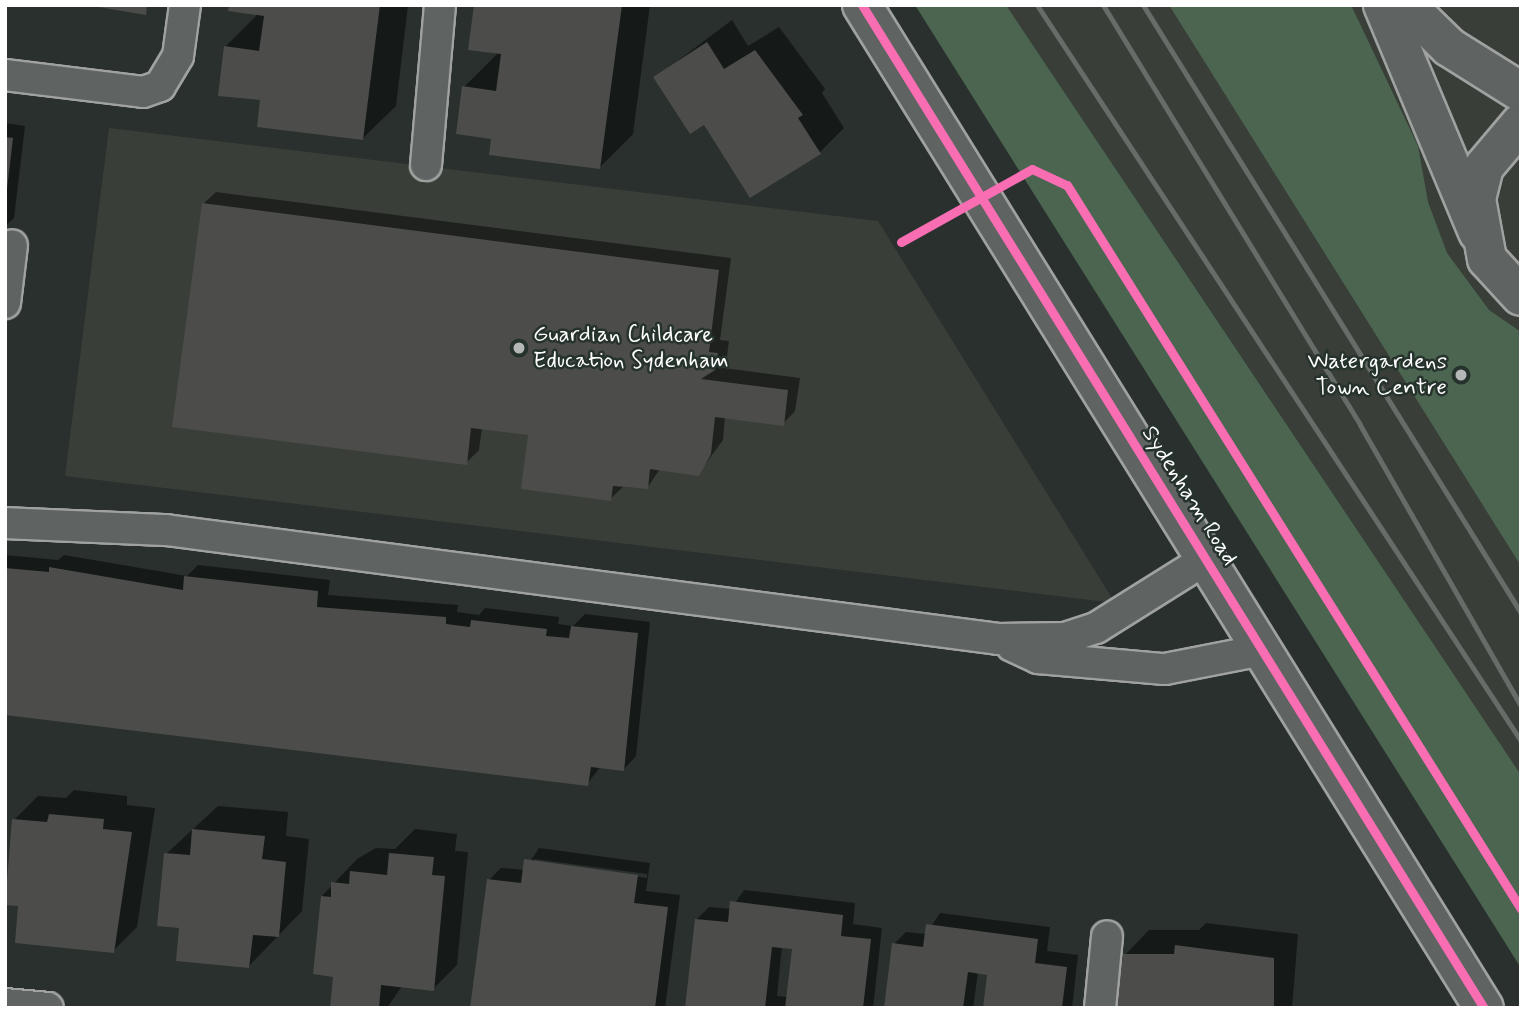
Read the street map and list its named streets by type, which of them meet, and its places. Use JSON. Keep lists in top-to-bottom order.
{
  "streets": {
    "street": ["Sydenham Road"]
  },
  "places": ["Guardian Childcare Education Sydenham", "Watergardens Town Centre"]
}
